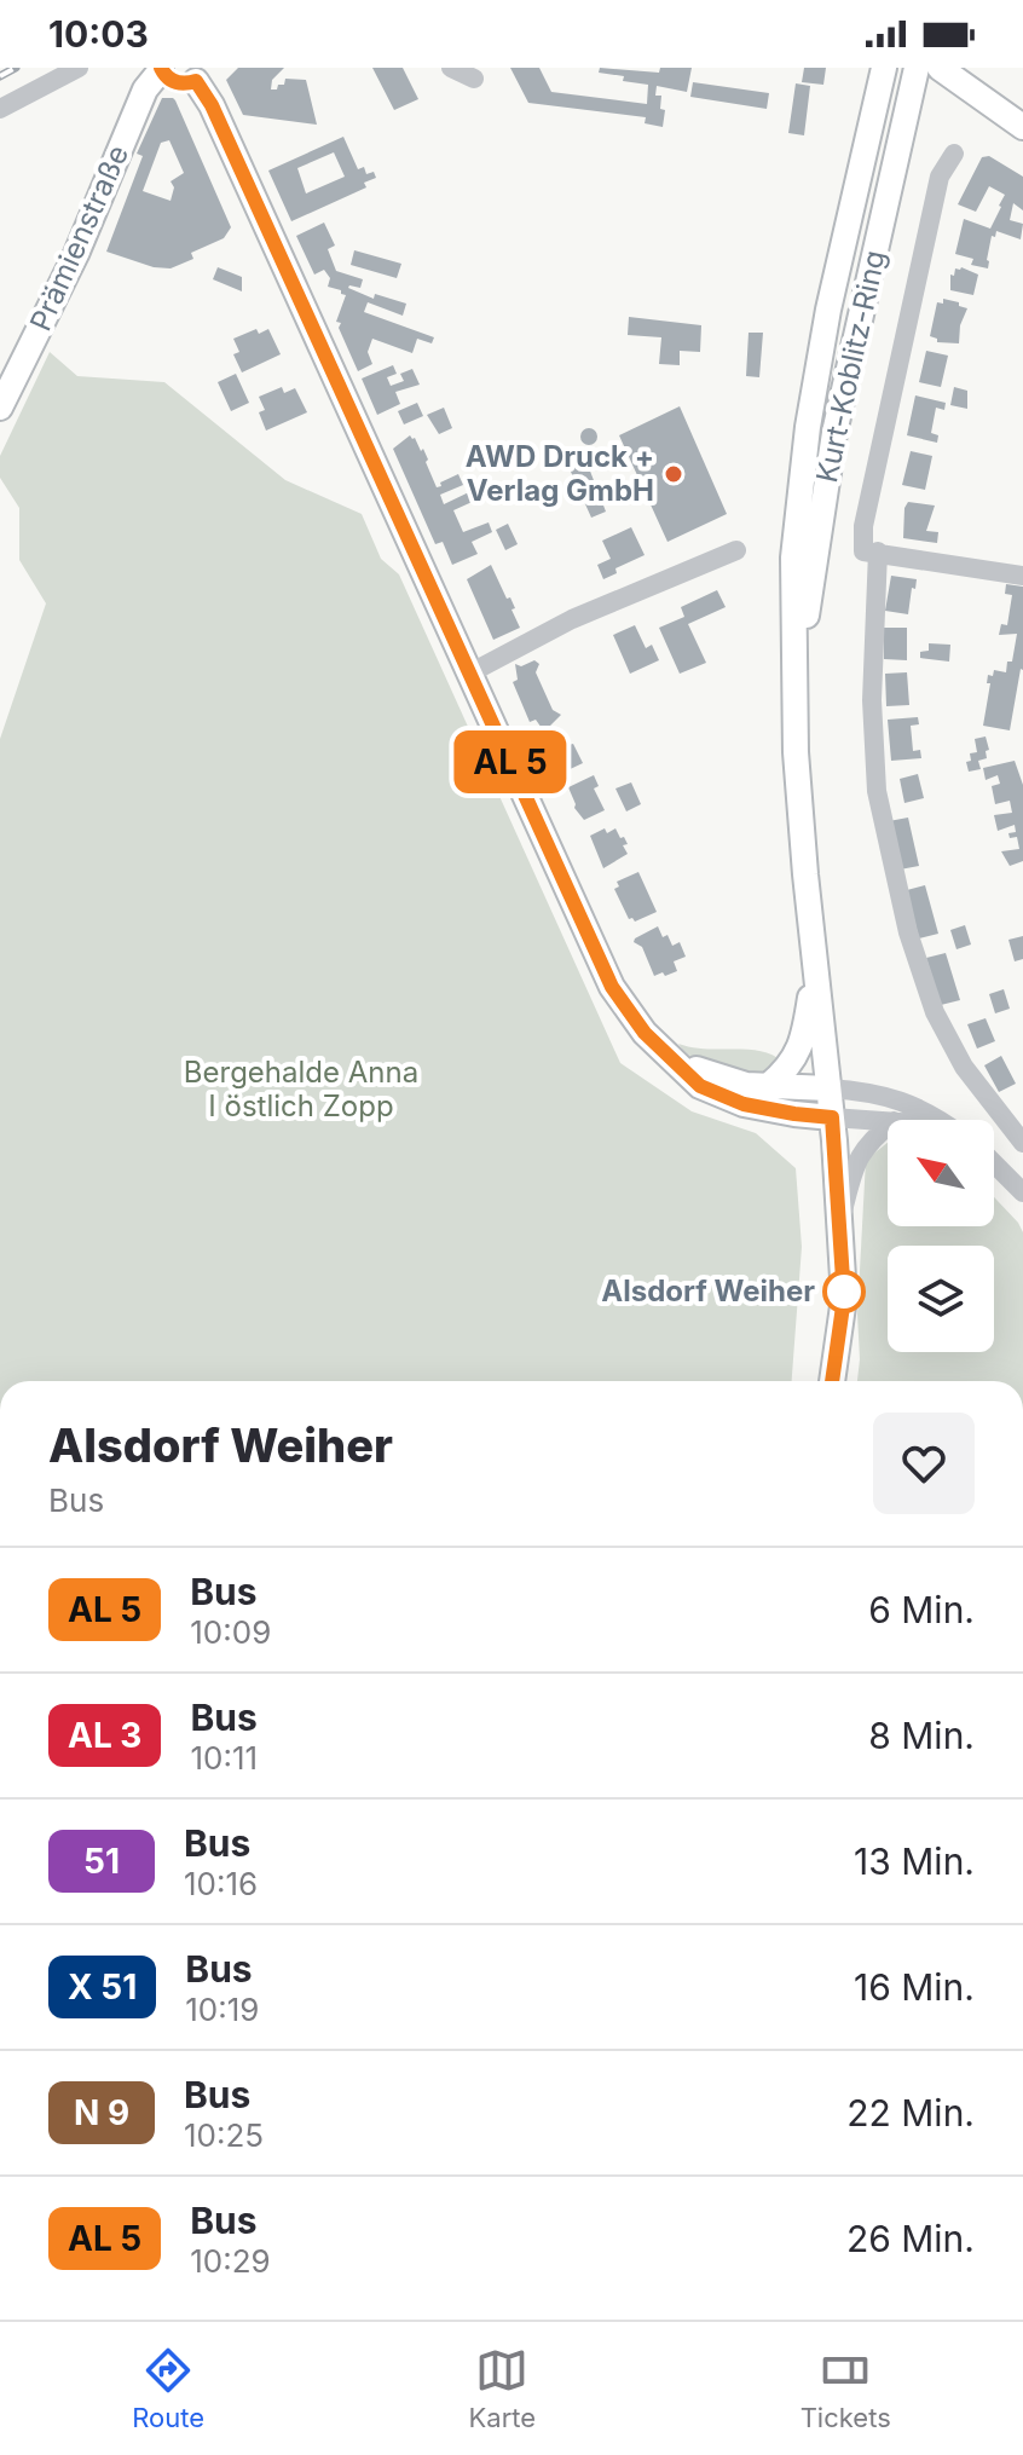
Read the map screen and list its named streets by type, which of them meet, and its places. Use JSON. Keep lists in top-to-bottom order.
{
  "streets": {
    "main road": ["Prämienstraße", "Kurt-Koblitz-Ring"]
  },
  "parks": ["Bergehalde Anna I östlich Zopp"],
  "places": ["AWD Druck + Verlag GmbH", "Alsdorf Weiher"],
  "north": "top left",
  "page": {
    "status": "10:03",
    "on_map": "AL 5",
    "heading": ["Alsdorf Weiher", "Bus"],
    "list": [
      {
        "mark": "AL 5",
        "name": "Bus",
        "note": "10:09",
        "value": "6 Min."
      },
      {
        "mark": "AL 3",
        "name": "Bus",
        "note": "10:11",
        "value": "8 Min."
      },
      {
        "mark": "51",
        "name": "Bus",
        "note": "10:16",
        "value": "13 Min."
      },
      {
        "mark": "X 51",
        "name": "Bus",
        "note": "10:19",
        "value": "16 Min."
      },
      {
        "mark": "N 9",
        "name": "Bus",
        "note": "10:25",
        "value": "22 Min."
      },
      {
        "mark": "AL 5",
        "name": "Bus",
        "note": "10:29",
        "value": "26 Min."
      }
    ],
    "tabs": ["Route", "Karte", "Tickets"]
  }
}
